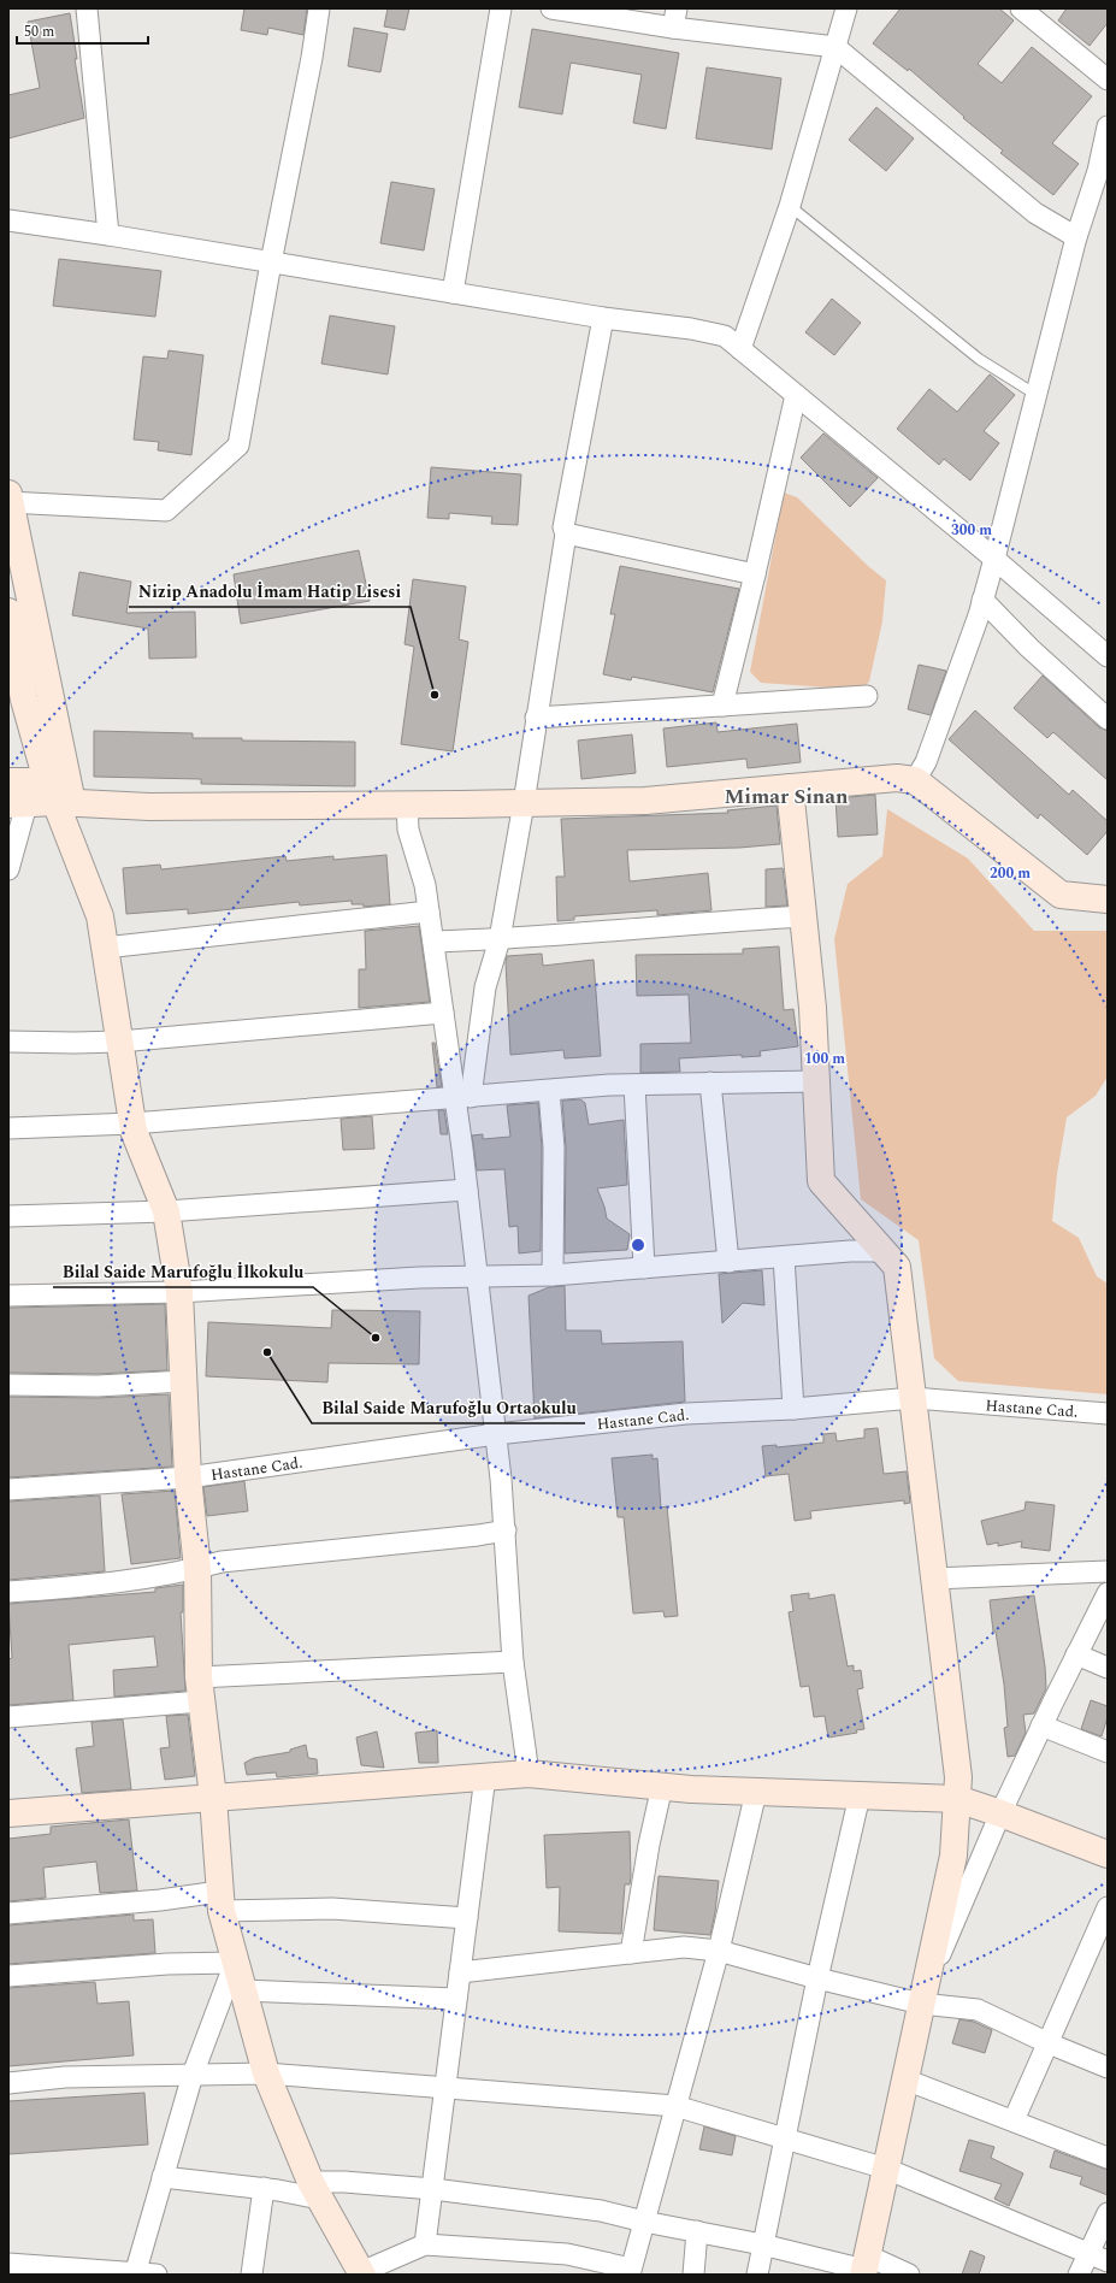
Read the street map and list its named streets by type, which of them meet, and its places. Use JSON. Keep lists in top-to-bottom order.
{
  "streets": {
    "street": ["Hastane Cad."]
  },
  "districts": ["Mimar Sinan"],
  "places": ["Nizip Anadolu İmam Hatip Lisesi", "Bilal Saide Marufoğlu İlkokulu", "Bilal Saide Marufoğlu Ortaokulu"],
  "scale_bar": "50 m",
  "rings": ["300 m", "200 m", "100 m"]
}
